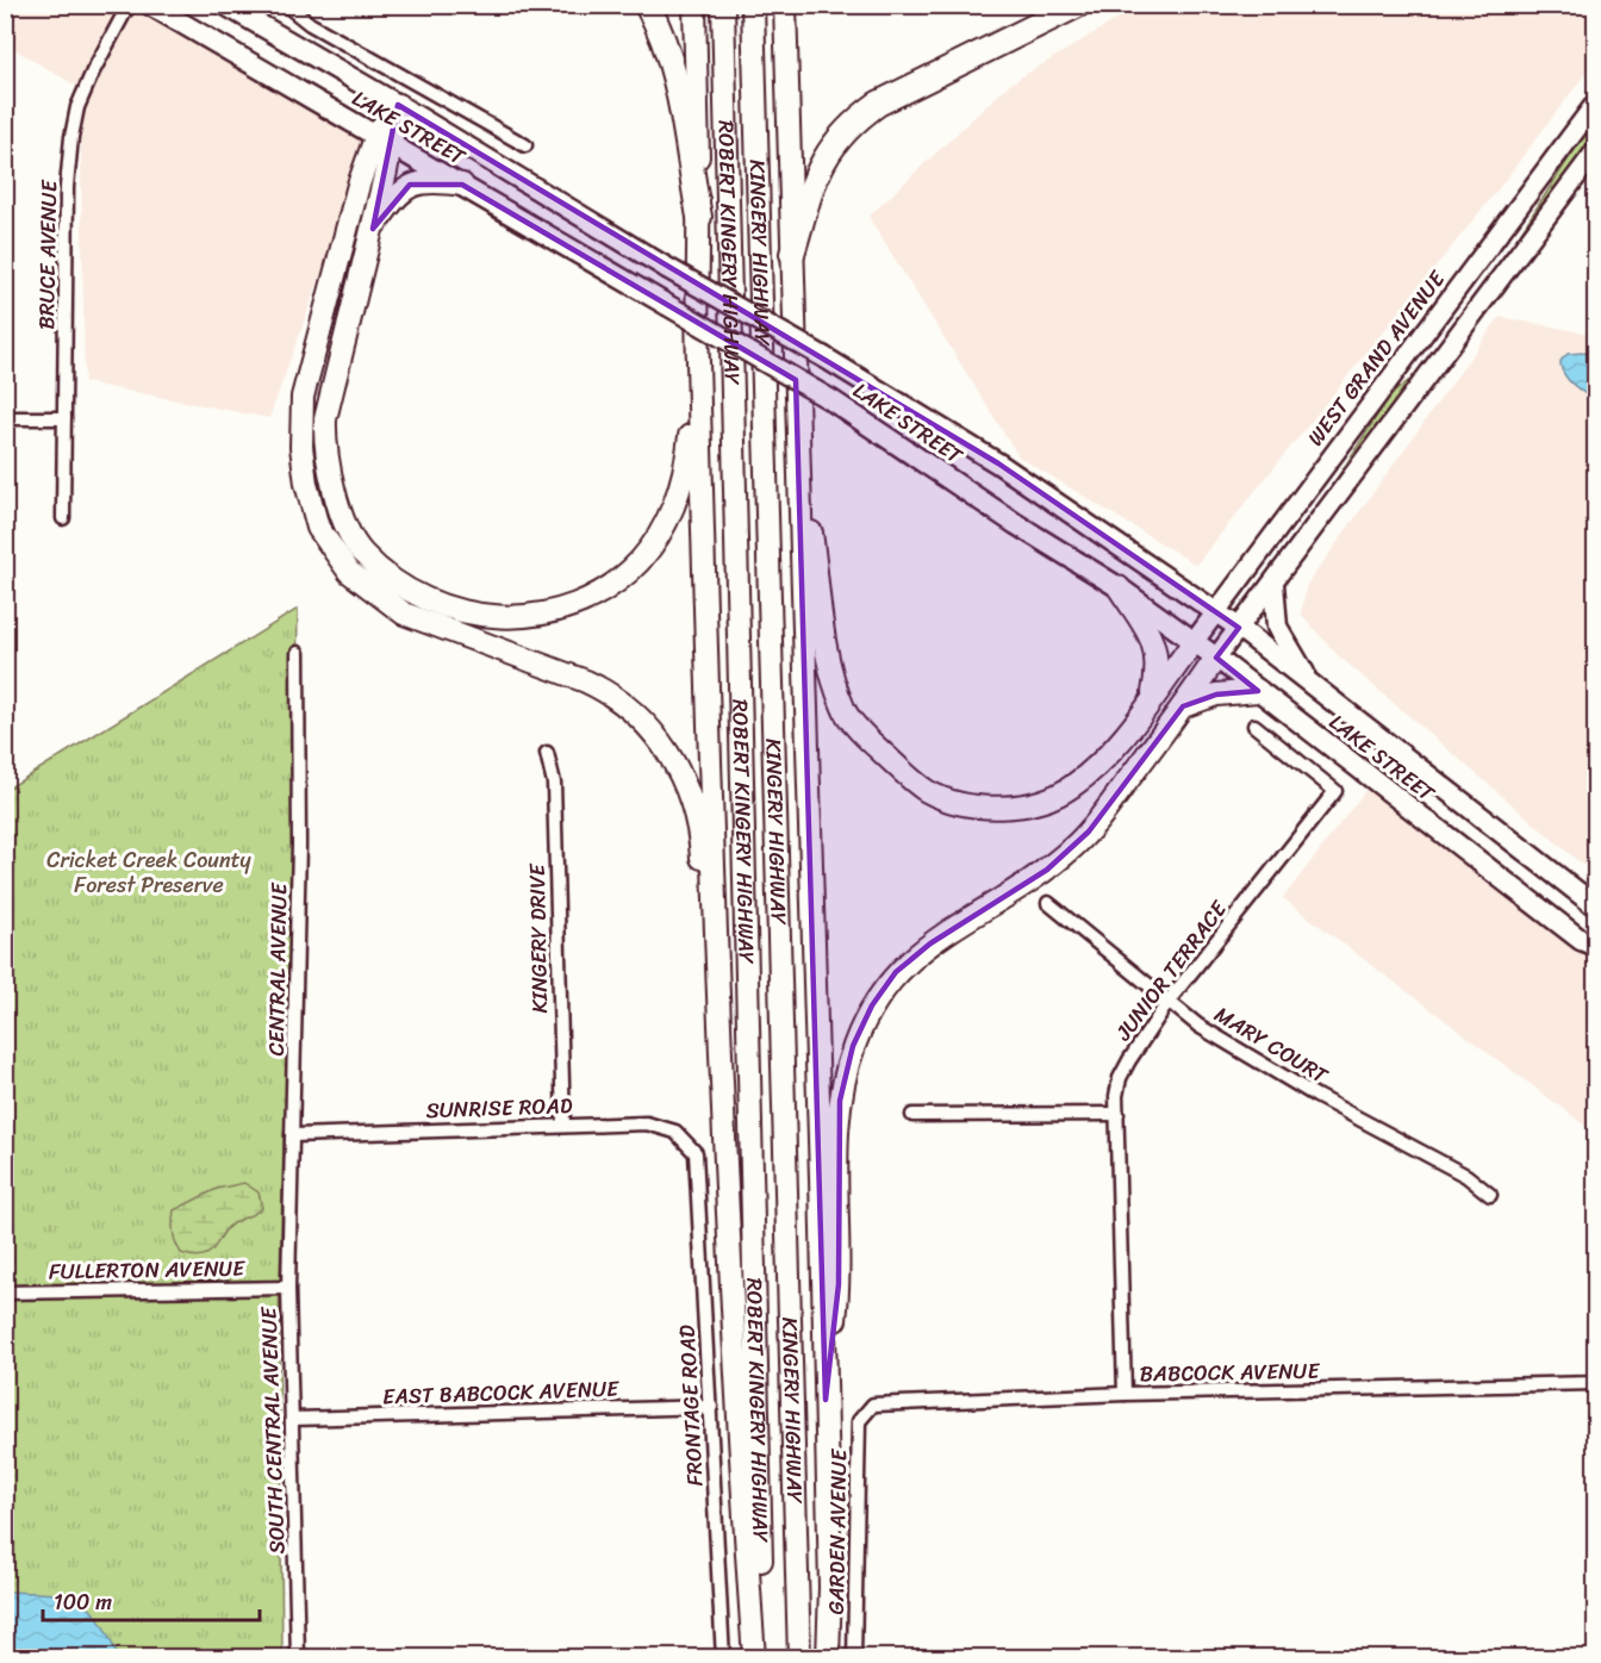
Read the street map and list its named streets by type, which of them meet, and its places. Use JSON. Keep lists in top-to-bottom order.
{
  "streets": {
    "highway": ["ROBERT KINGERY HIGHWAY", "KINGERY HIGHWAY"],
    "main road": ["LAKE STREET", "WEST GRAND AVENUE"],
    "street": [
      "BRUCE AVENUE",
      "KINGERY DRIVE",
      "CENTRAL AVENUE",
      "JUNIOR TERRACE",
      "MARY COURT",
      "SUNRISE ROAD",
      "FULLERTON AVENUE",
      "BABCOCK AVENUE",
      "EAST BABCOCK AVENUE",
      "FRONTAGE ROAD",
      "SOUTH CENTRAL AVENUE",
      "GARDEN AVENUE"
    ]
  },
  "crossings": [
    ["LAKE STREET", "WEST GRAND AVENUE"],
    ["KINGERY DRIVE", "SUNRISE ROAD"],
    ["CENTRAL AVENUE", "SUNRISE ROAD"],
    ["CENTRAL AVENUE", "FULLERTON AVENUE"],
    ["CENTRAL AVENUE", "SOUTH CENTRAL AVENUE"],
    ["JUNIOR TERRACE", "MARY COURT"],
    ["JUNIOR TERRACE", "BABCOCK AVENUE"],
    ["SUNRISE ROAD", "FRONTAGE ROAD"],
    ["FULLERTON AVENUE", "SOUTH CENTRAL AVENUE"],
    ["BABCOCK AVENUE", "GARDEN AVENUE"],
    ["EAST BABCOCK AVENUE", "FRONTAGE ROAD"],
    ["EAST BABCOCK AVENUE", "SOUTH CENTRAL AVENUE"]
  ],
  "parks": ["Cricket Creek County Forest Preserve"],
  "scale_bar": "100 m"
}
